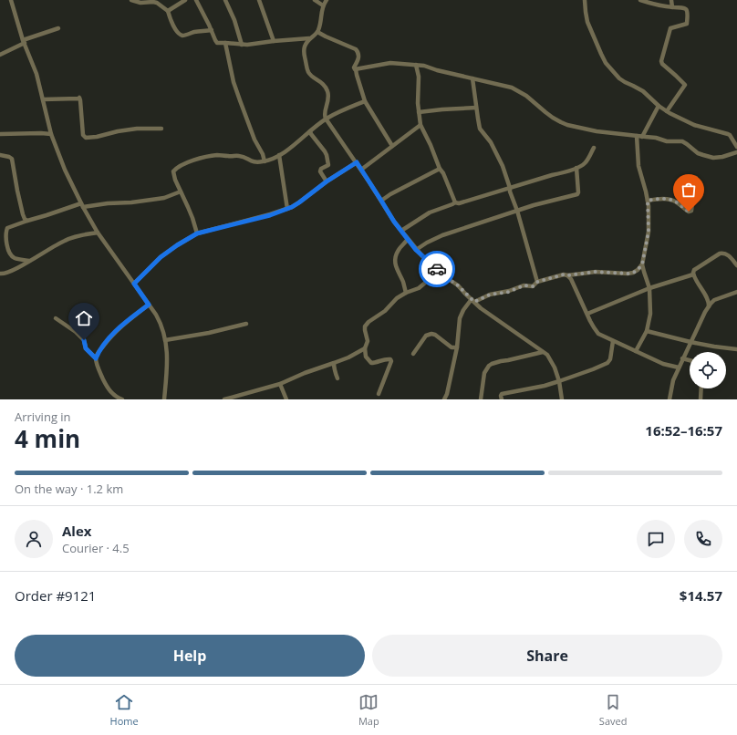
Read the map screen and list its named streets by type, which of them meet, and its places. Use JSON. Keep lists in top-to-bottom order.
{
  "page": {
    "heading": ["4 min", "Arriving in", "16:52–16:57"],
    "panel": [
      "Alex",
      "Courier · 4.5",
      "Order #9121",
      "$14.57"
    ],
    "bar": "On the way · 1.2 km",
    "buttons": ["Help", "Share"],
    "tabs": ["Home", "Map", "Saved"]
  }
}
